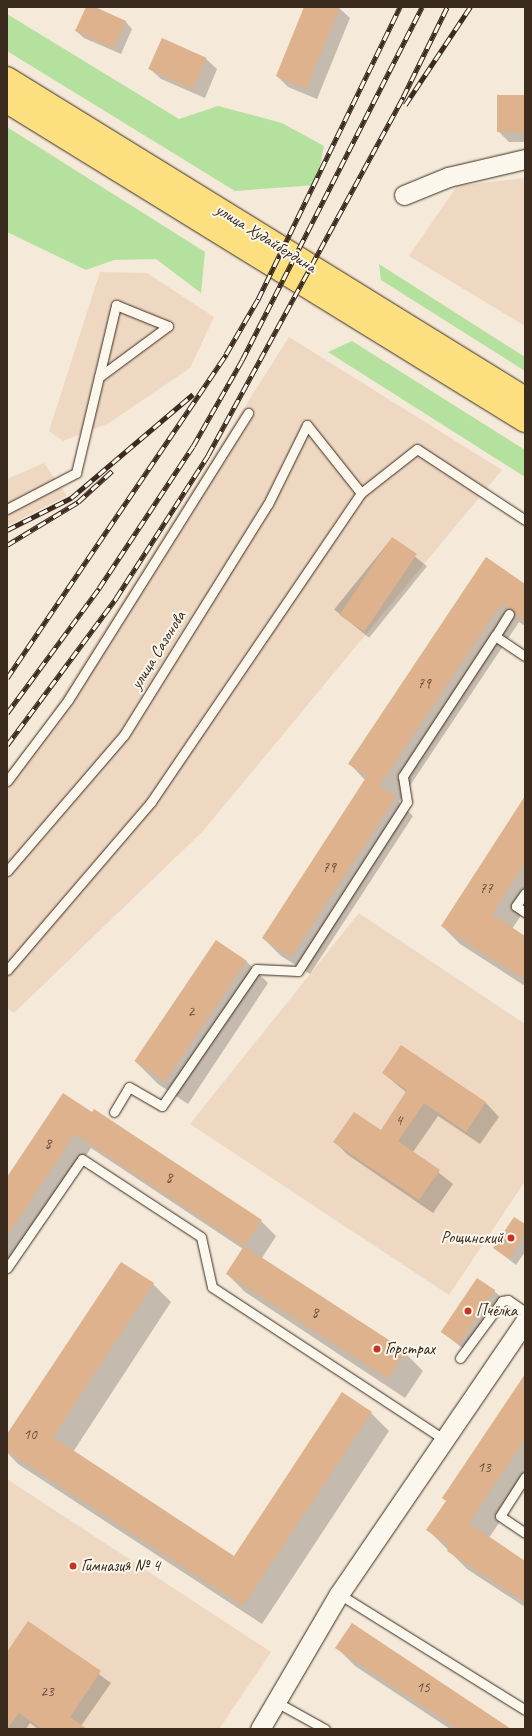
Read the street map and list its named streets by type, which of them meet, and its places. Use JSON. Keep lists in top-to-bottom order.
{
  "streets": {
    "main road": ["улица Худайбердина"],
    "lane": ["улица Сазонова"]
  },
  "places": [
    "Рощинский",
    "Пчёлка",
    "Горстрах",
    "Гимназия № 4"
  ],
  "house_numbers": [
    "79",
    "79",
    "77",
    "2",
    "4",
    "8",
    "8",
    "8",
    "10",
    "13",
    "15",
    "23"
  ]
}
